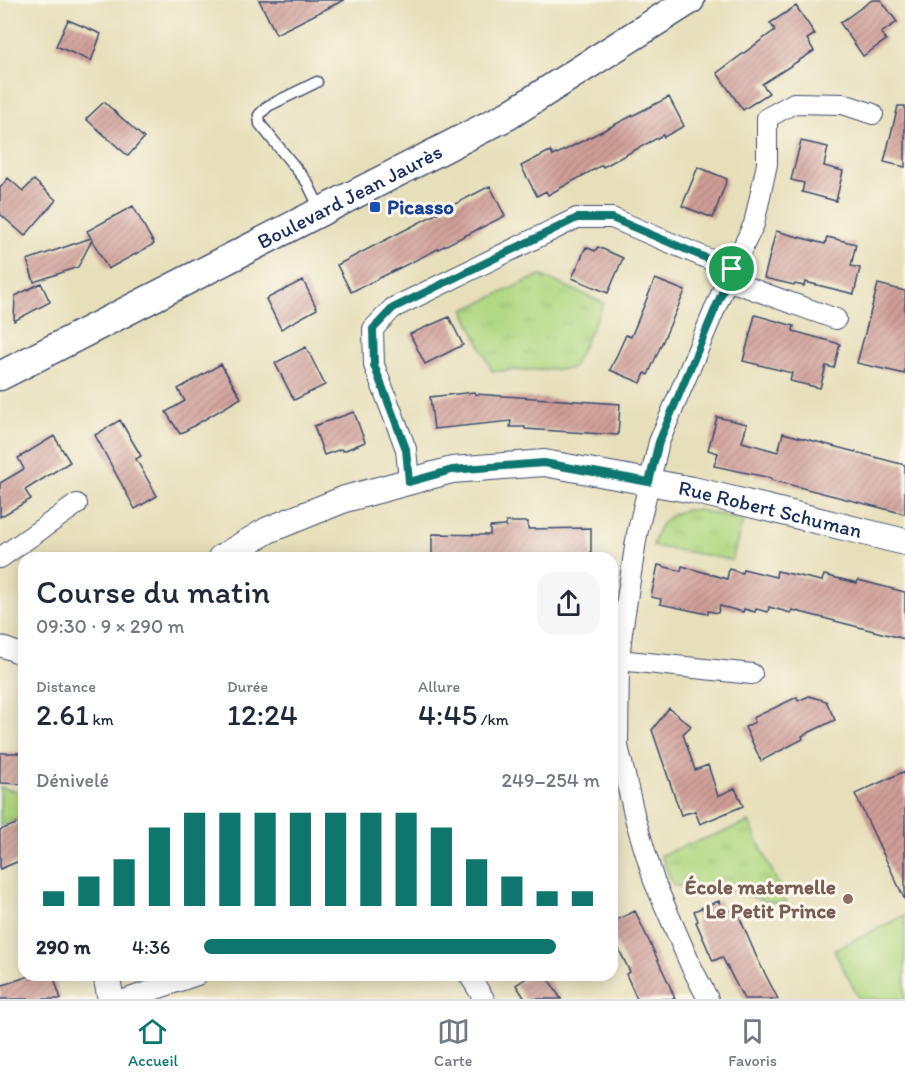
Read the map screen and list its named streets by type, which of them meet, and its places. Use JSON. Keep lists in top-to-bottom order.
{
  "streets": {
    "main road": ["Boulevard Jean Jaurès"],
    "street": ["Rue Robert Schuman"]
  },
  "places": {
    "transit": ["Picasso"],
    "other": ["École maternelle Le Petit Prince"]
  },
  "page": {
    "heading": ["Course du matin", "09:30 · 9 × 290 m"],
    "stats": [
      ["Distance", "2.61 km"],
      ["Durée", "12:24"],
      ["Allure", "4:45 /km"]
    ],
    "chart": ["Dénivelé", "249–254 m"],
    "list": [
      {
        "name": "290 m",
        "note": "4:36"
      }
    ],
    "tabs": ["Accueil", "Carte", "Favoris"]
  }
}
